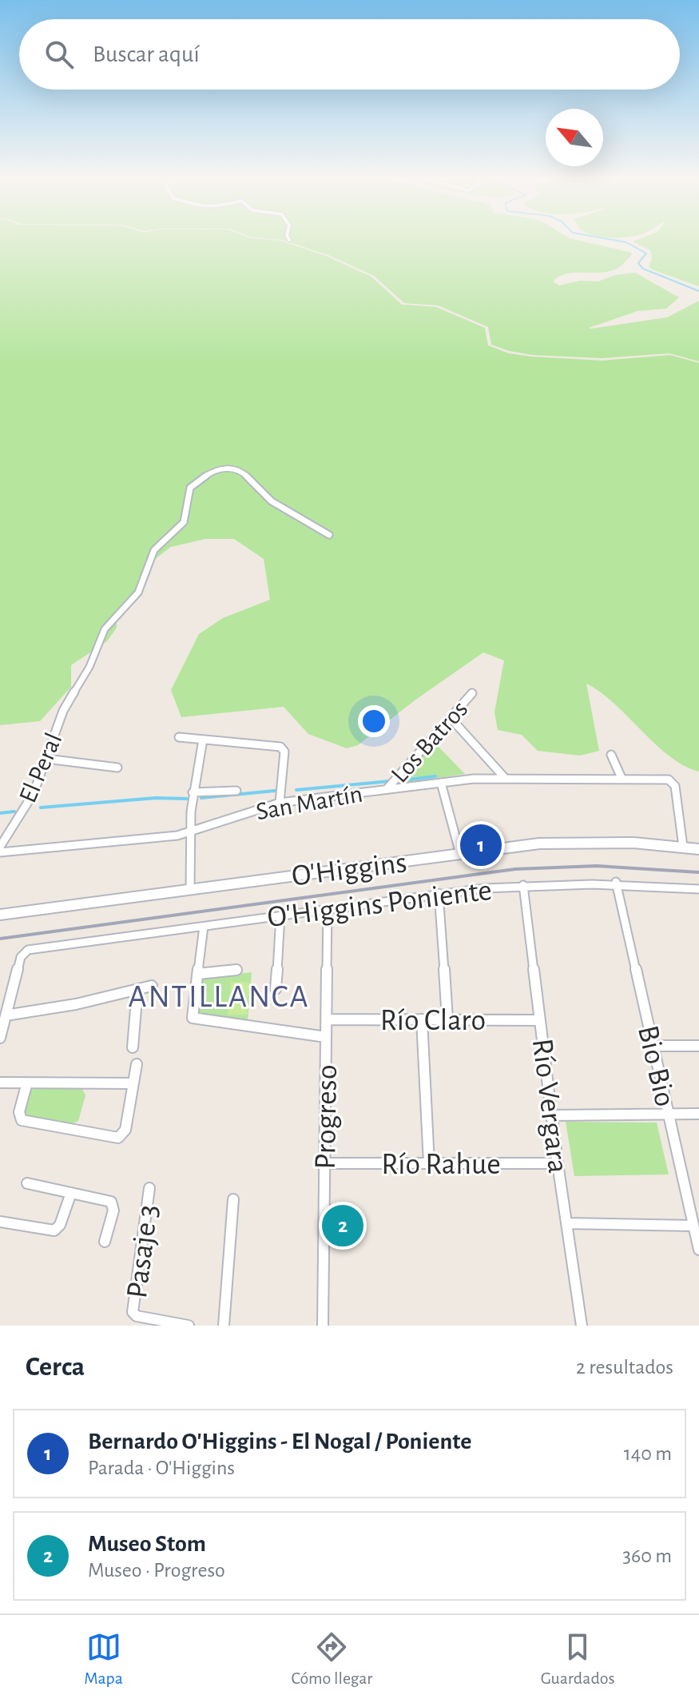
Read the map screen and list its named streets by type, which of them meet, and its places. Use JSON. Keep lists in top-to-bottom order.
{
  "streets": {
    "street": [
      "Los Batros",
      "El Peral",
      "San Martín",
      "O'Higgins",
      "O'Higgins Poniente",
      "Río Claro",
      "Bio Bio",
      "Río Vergara",
      "Progreso",
      "Río Rahue",
      "Pasaje 3"
    ]
  },
  "crossings": [
    ["Los Batros", "San Martín"],
    ["San Martín", "O'Higgins"],
    ["O'Higgins Poniente", "Bio Bio"],
    ["O'Higgins Poniente", "Río Vergara"],
    ["O'Higgins Poniente", "Progreso"],
    ["Río Claro", "Río Vergara"],
    ["Río Claro", "Progreso"],
    ["Río Vergara", "Río Rahue"],
    ["Progreso", "Río Rahue"]
  ],
  "districts": ["ANTILLANCA"],
  "north": "top left",
  "page": {
    "search": "Buscar aquí",
    "pins": ["1", "2"],
    "heading": ["Cerca", "2 resultados"],
    "list": [
      {
        "mark": "1",
        "name": "Bernardo O'Higgins - El Nogal / Poniente",
        "note": "Parada · O'Higgins",
        "value": "140 m"
      },
      {
        "mark": "2",
        "name": "Museo Stom",
        "note": "Museo · Progreso",
        "value": "360 m"
      }
    ],
    "nav": ["Mapa", "Cómo llegar", "Guardados"]
  }
}
